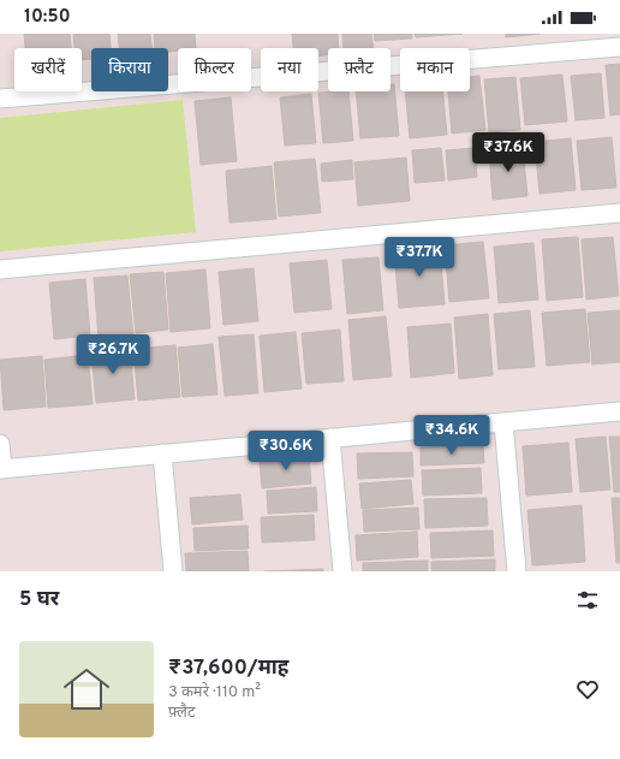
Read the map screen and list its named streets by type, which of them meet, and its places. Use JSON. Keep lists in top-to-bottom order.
{
  "page": {
    "status": "10:50",
    "chip": [
      "खरीदें",
      "किराया",
      "फ़िल्टर",
      "नया",
      "फ़्लैट",
      "मकान"
    ],
    "price": [
      "₹37.6K",
      "₹37.7K",
      "₹26.7K",
      "₹34.6K",
      "₹30.6K"
    ],
    "heading": "5 घर",
    "list": [
      {
        "name": "₹37,600/माह",
        "note": "3 कमरे · 110 m² · फ़्लैट"
      }
    ]
  }
}
